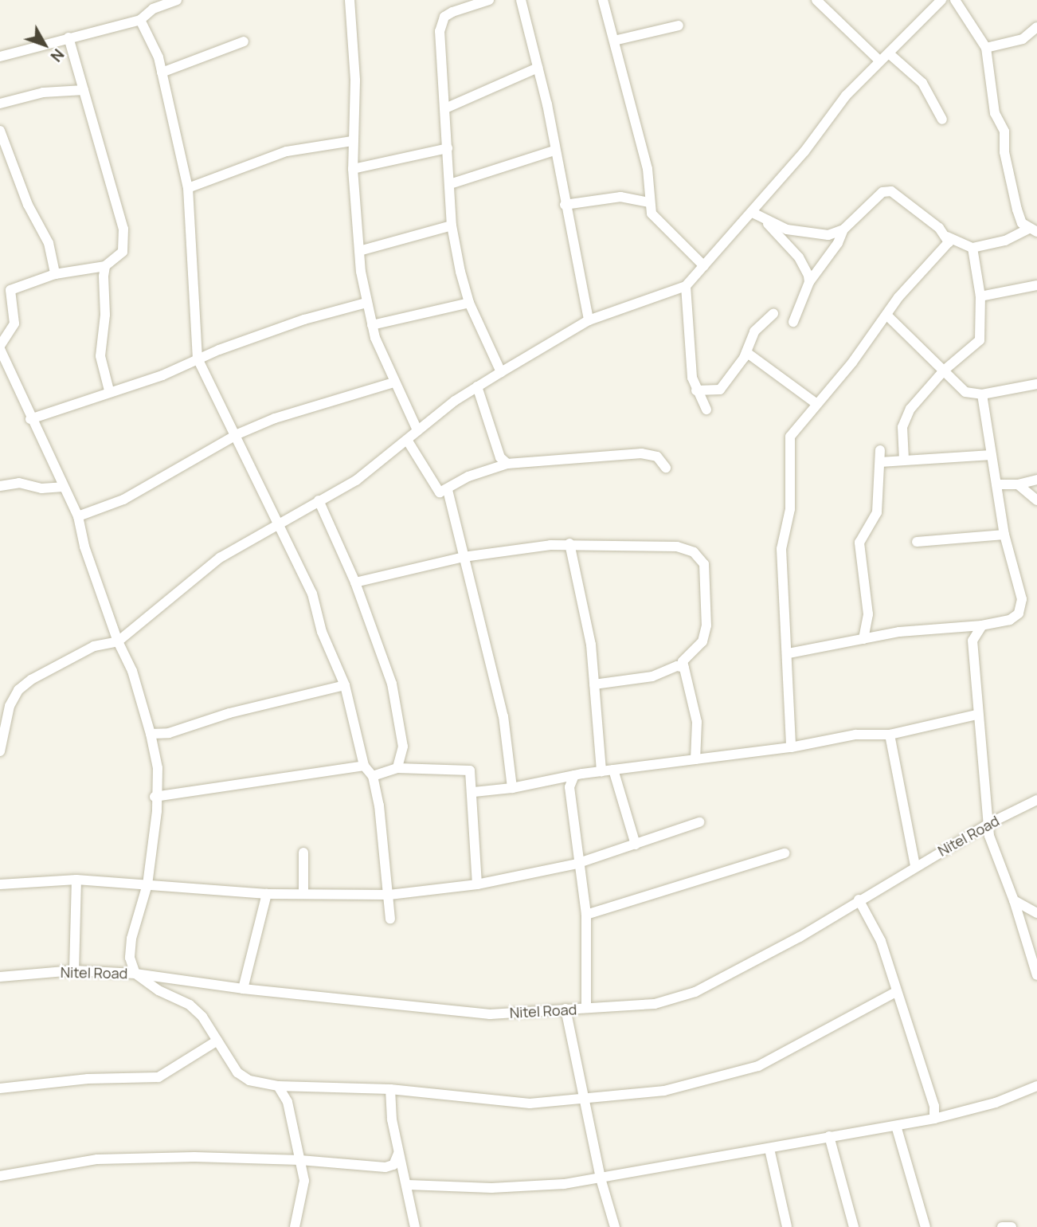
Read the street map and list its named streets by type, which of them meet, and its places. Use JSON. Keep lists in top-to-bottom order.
{
  "streets": {
    "street": ["Nitel Road"]
  },
  "north": "bottom right"
}
